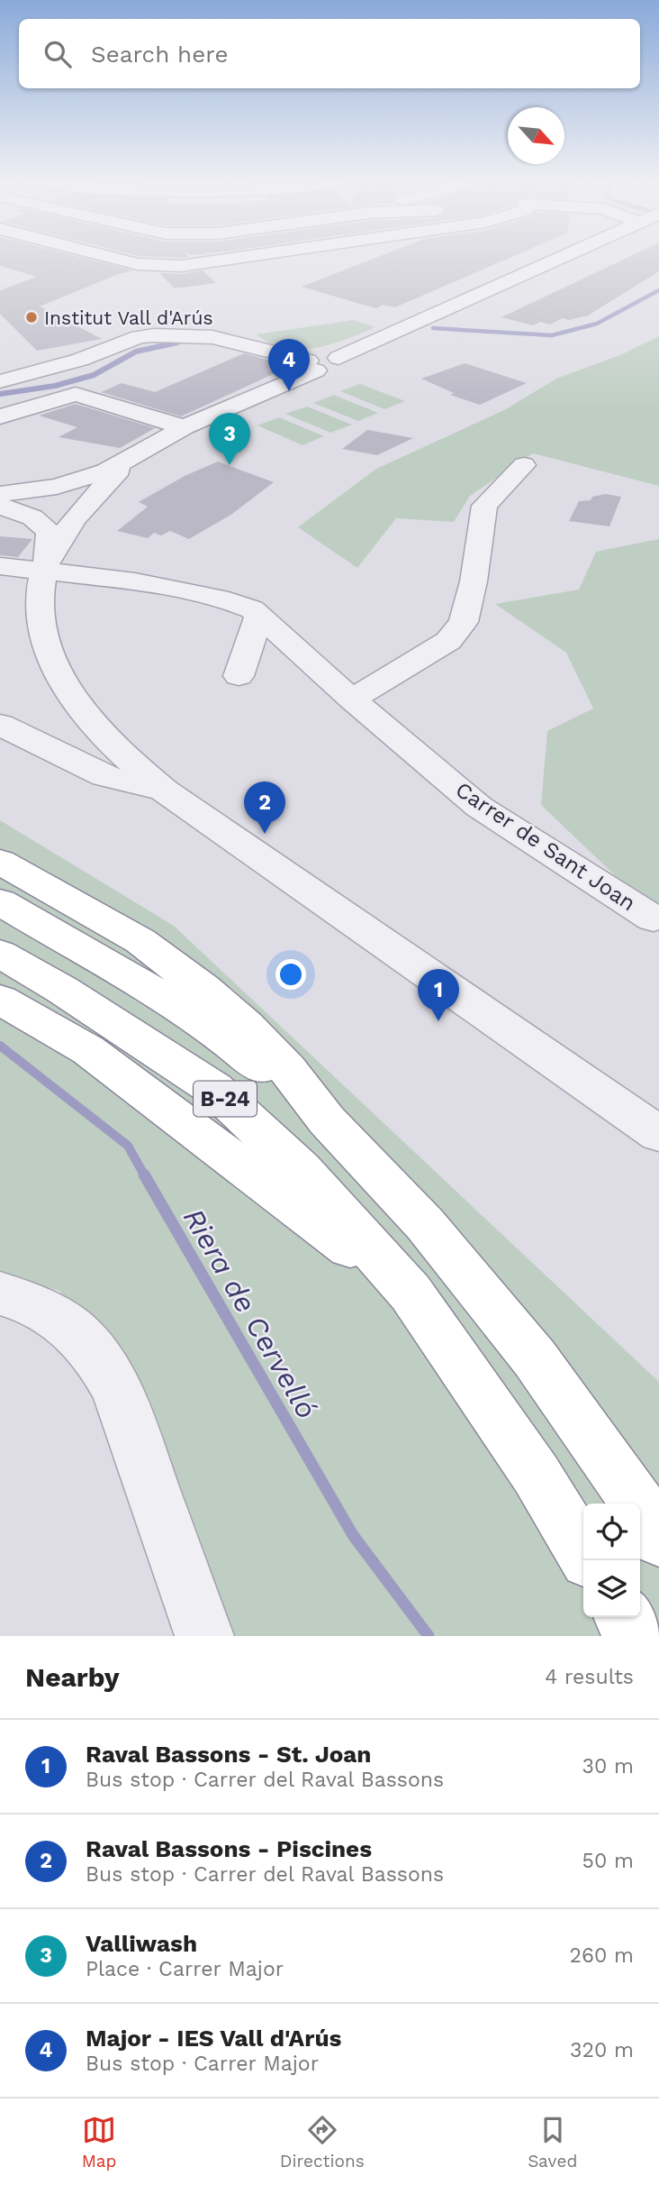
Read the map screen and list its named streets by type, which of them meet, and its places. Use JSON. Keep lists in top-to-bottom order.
{
  "streets": {
    "highway": ["B-24"],
    "street": ["Carrer de Sant Joan"]
  },
  "water": ["Riera de Cervelló"],
  "places": ["Institut Vall d'Arús"],
  "north": "bottom right",
  "page": {
    "search": "Search here",
    "pins": [
      "4",
      "3",
      "2",
      "1"
    ],
    "heading": ["Nearby", "4 results"],
    "list": [
      {
        "mark": "1",
        "name": "Raval Bassons - St. Joan",
        "note": "Bus stop · Carrer del Raval Bassons",
        "value": "30 m"
      },
      {
        "mark": "2",
        "name": "Raval Bassons - Piscines",
        "note": "Bus stop · Carrer del Raval Bassons",
        "value": "50 m"
      },
      {
        "mark": "3",
        "name": "Valliwash",
        "note": "Place · Carrer Major",
        "value": "260 m"
      },
      {
        "mark": "4",
        "name": "Major - IES Vall d'Arús",
        "note": "Bus stop · Carrer Major",
        "value": "320 m"
      }
    ],
    "nav": ["Map", "Directions", "Saved"]
  }
}
